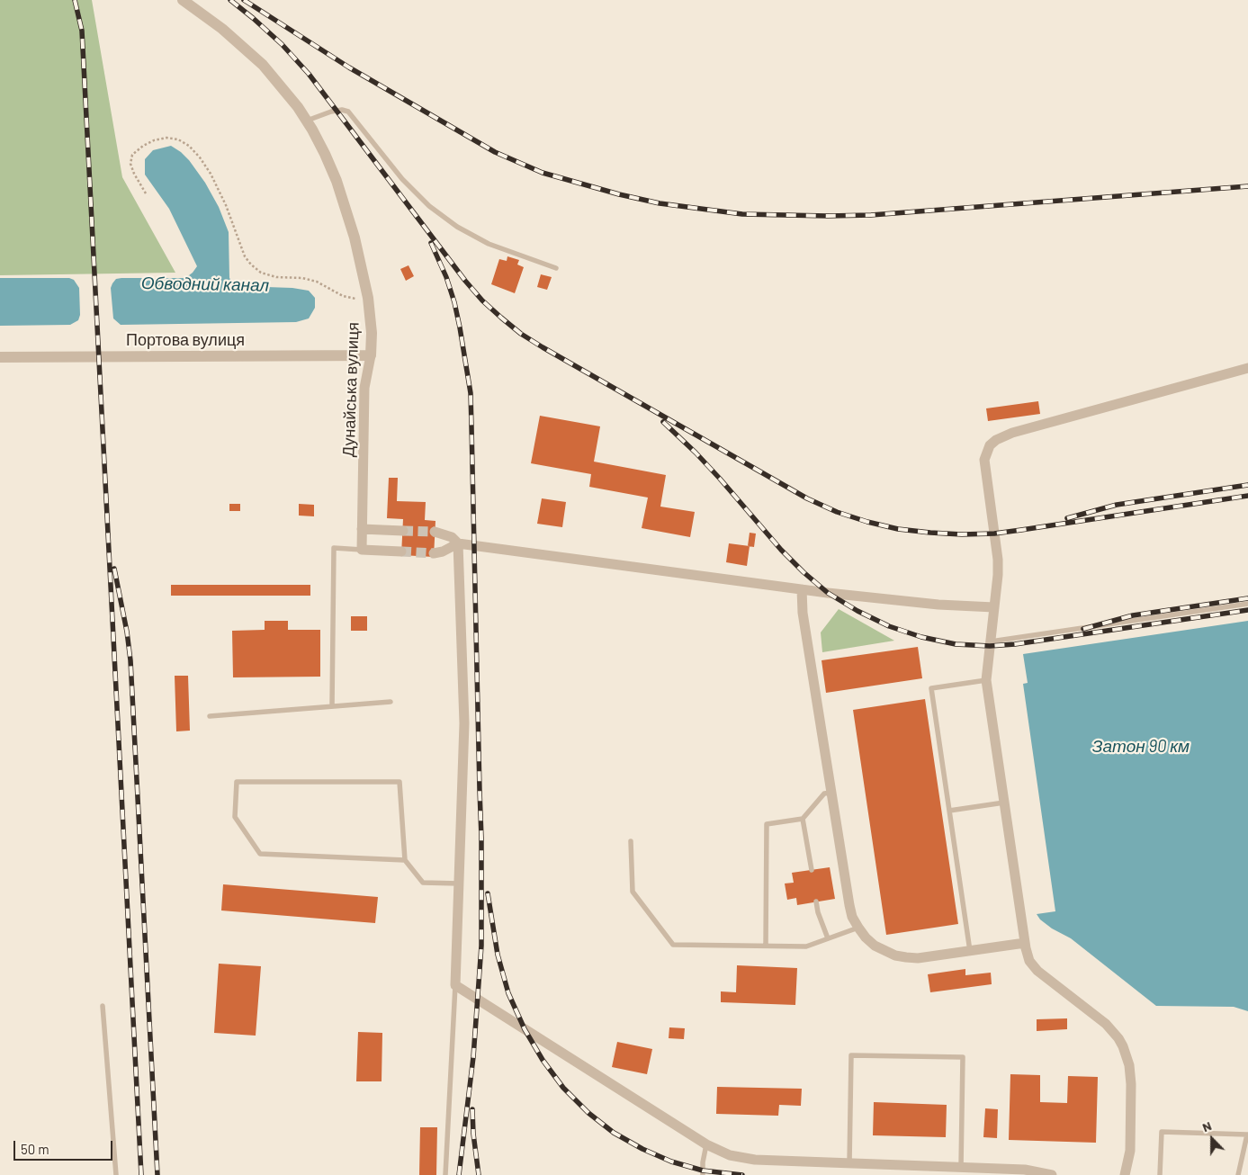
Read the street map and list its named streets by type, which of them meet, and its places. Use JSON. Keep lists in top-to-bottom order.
{
  "streets": {
    "street": ["Портова вулиця", "Дунайська вулиця"]
  },
  "crossings": [
    ["Портова вулиця", "Дунайська вулиця"]
  ],
  "water": ["Обводний канал", "Затон 90 км"],
  "scale_bar": "50 m",
  "north": "top"
}
